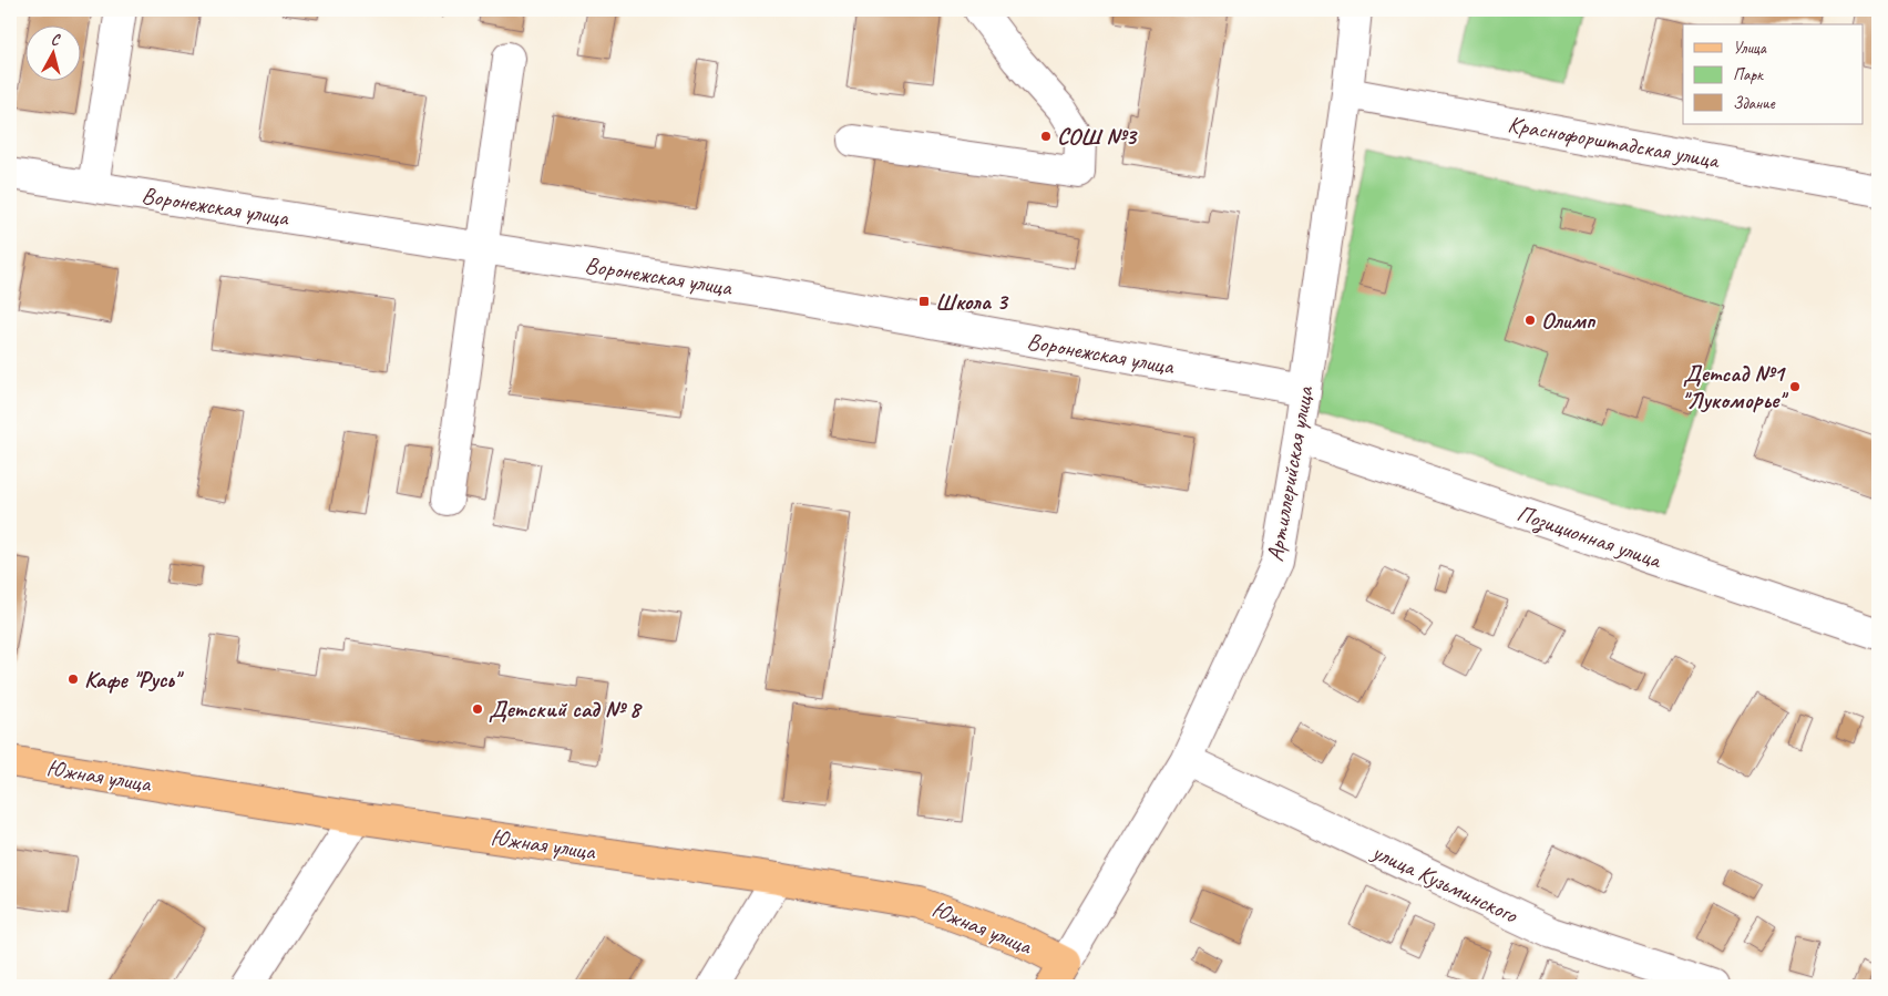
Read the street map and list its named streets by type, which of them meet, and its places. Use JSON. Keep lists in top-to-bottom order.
{
  "streets": {
    "main road": ["Южная улица"],
    "street": [
      "Краснофорштадская улица",
      "Воронежская улица",
      "Артиллерийская улица",
      "Позиционная улица",
      "улица Кузьминского"
    ]
  },
  "crossings": [
    ["Краснофорштадская улица", "Артиллерийская улица"],
    ["Воронежская улица", "Артиллерийская улица"],
    ["Артиллерийская улица", "Позиционная улица"],
    ["Артиллерийская улица", "Южная улица"],
    ["Артиллерийская улица", "улица Кузьминского"]
  ],
  "places": {
    "other": [
      "СОШ №3",
      "Олимп",
      "Детсад №1 \"Лукоморье\"",
      "Кафе \"Русь\"",
      "Детский сад № 8"
    ],
    "transit": ["Школа 3"]
  },
  "legend": ["Улица", "Парк", "Здание"],
  "north": "top"
}
